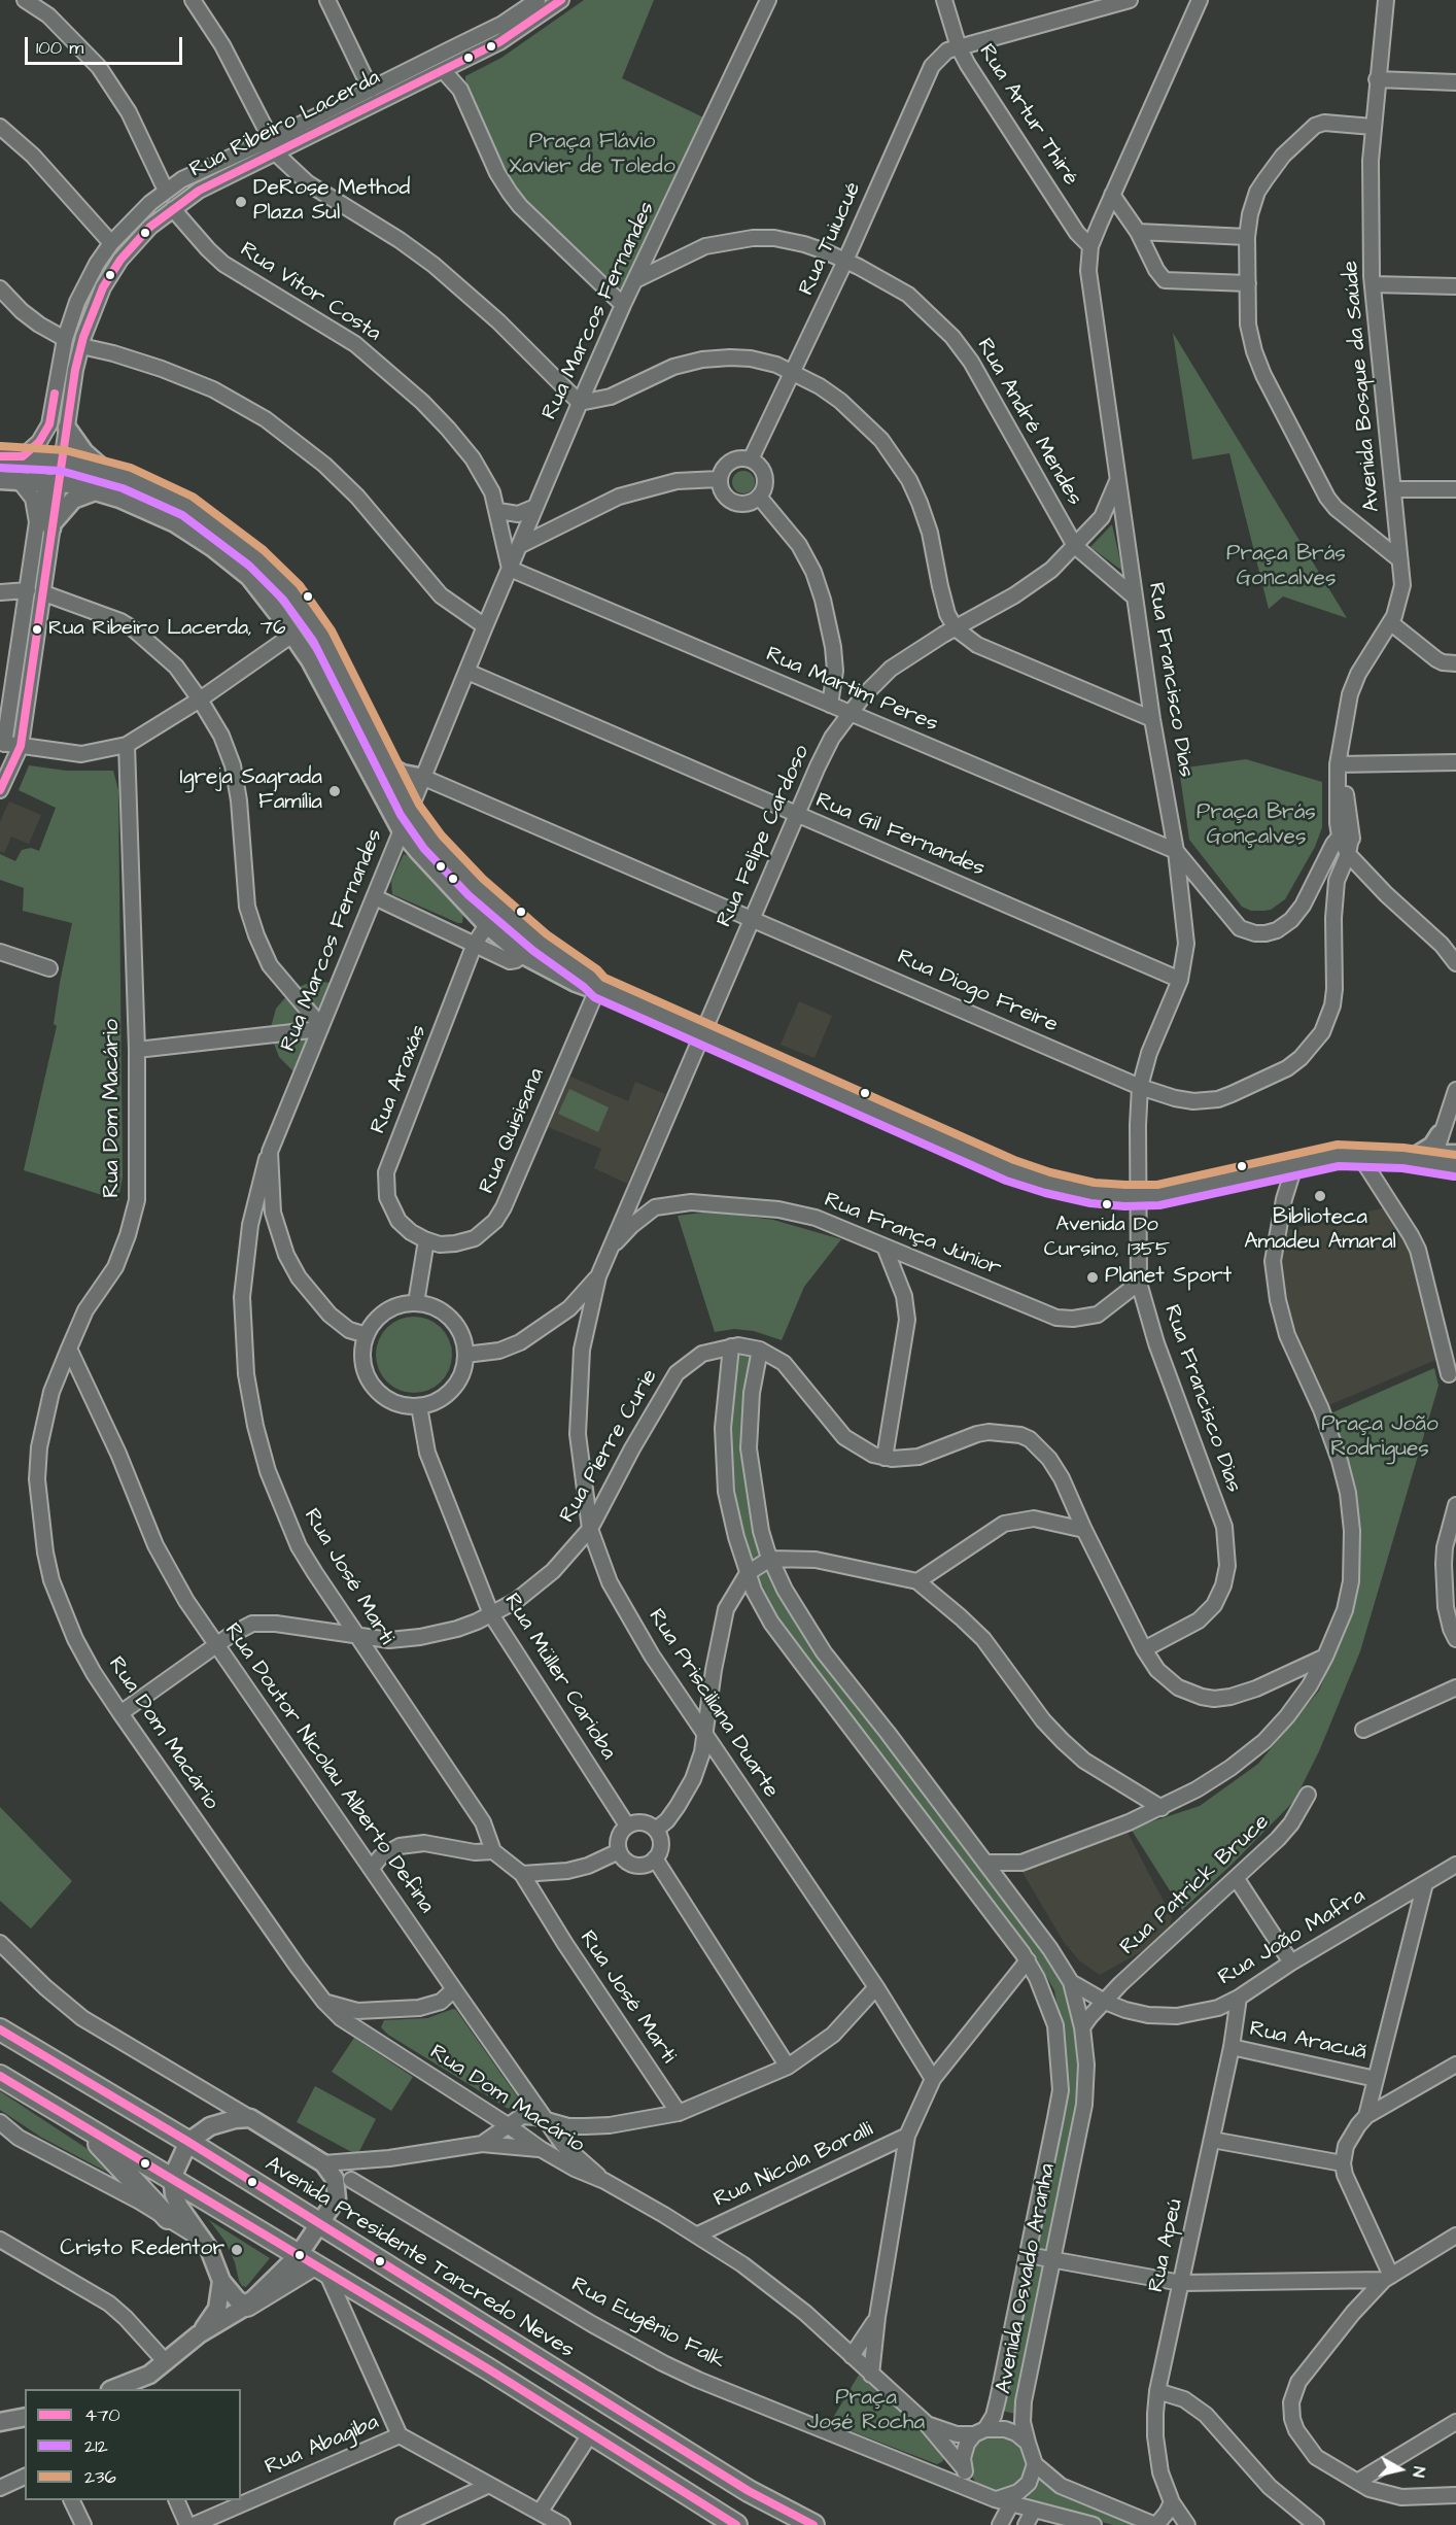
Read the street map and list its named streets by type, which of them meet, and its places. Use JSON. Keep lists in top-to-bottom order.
{
  "streets": {
    "highway": ["Avenida Presidente Tancredo Neves"],
    "street": [
      "Rua Artur Thiré",
      "Rua Ribeiro Lacerda",
      "Rua Tuiucué",
      "Rua Vitor Costa",
      "Rua Marcos Fernandes",
      "Avenida Bosque da Saúde",
      "Rua André Mendes",
      "Rua Francisco Dias",
      "Rua Martim Peres",
      "Rua Gil Fernandes",
      "Rua Felipe Cardoso",
      "Rua Diogo Freire",
      "Rua Araxás",
      "Rua Dom Macário",
      "Rua Quisisana",
      "Rua França Júnior",
      "Rua Pierre Curie",
      "Rua José Marti",
      "Rua Müller Carioba",
      "Rua Prisciliana Duarte",
      "Rua Doutor Nicolau Alberto Defina",
      "Rua Patrick Bruce",
      "Rua João Mafra",
      "Rua Aracuã",
      "Rua Nicola Boralli",
      "Rua Apeú",
      "Avenida Osvaldo Aranha",
      "Rua Eugênio Falk",
      "Rua Abagiba"
    ]
  },
  "crossings": [
    ["Rua Artur Thiré", "Rua Tuiucué"],
    ["Rua Artur Thiré", "Rua Francisco Dias"],
    ["Rua Ribeiro Lacerda", "Rua Vitor Costa"],
    ["Rua Tuiucué", "Rua André Mendes"],
    ["Rua Vitor Costa", "Rua Marcos Fernandes"],
    ["Rua Vitor Costa", "Rua Martim Peres"],
    ["Rua Marcos Fernandes", "Rua André Mendes"],
    ["Rua Marcos Fernandes", "Rua Martim Peres"],
    ["Rua Marcos Fernandes", "Rua Gil Fernandes"],
    ["Rua Marcos Fernandes", "Rua Felipe Cardoso"],
    ["Rua Marcos Fernandes", "Rua Diogo Freire"],
    ["Rua Marcos Fernandes", "Rua José Marti"],
    ["Rua Marcos Fernandes", "Rua Müller Carioba"],
    ["Avenida Bosque da Saúde", "Rua Diogo Freire"],
    ["Rua André Mendes", "Rua Francisco Dias"],
    ["Rua André Mendes", "Rua Felipe Cardoso"],
    ["Rua Francisco Dias", "Rua Martim Peres"],
    ["Rua Francisco Dias", "Rua Gil Fernandes"],
    ["Rua Francisco Dias", "Rua Felipe Cardoso"],
    ["Rua Francisco Dias", "Rua Diogo Freire"],
    ["Rua Francisco Dias", "Rua França Júnior"],
    ["Rua Francisco Dias", "Rua Pierre Curie"],
    ["Rua Martim Peres", "Rua Felipe Cardoso"],
    ["Rua Gil Fernandes", "Rua Felipe Cardoso"],
    ["Rua Felipe Cardoso", "Rua Diogo Freire"],
    ["Rua Felipe Cardoso", "Rua Müller Carioba"],
    ["Rua Felipe Cardoso", "Rua Prisciliana Duarte"],
    ["Rua Araxás", "Rua Quisisana"],
    ["Rua Dom Macário", "Rua Pierre Curie"],
    ["Rua Dom Macário", "Rua Doutor Nicolau Alberto Defina"],
    ["Rua Dom Macário", "Rua Nicola Boralli"],
    ["Rua Dom Macário", "Avenida Osvaldo Aranha"],
    ["Rua Dom Macário", "Rua Eugênio Falk"],
    ["Rua Pierre Curie", "Rua José Marti"],
    ["Rua Pierre Curie", "Rua Müller Carioba"],
    ["Rua Pierre Curie", "Rua Prisciliana Duarte"],
    ["Rua Pierre Curie", "Rua Doutor Nicolau Alberto Defina"],
    ["Rua Pierre Curie", "Avenida Osvaldo Aranha"],
    ["Rua Patrick Bruce", "Rua João Mafra"],
    ["Rua João Mafra", "Rua Apeú"],
    ["Rua João Mafra", "Avenida Osvaldo Aranha"],
    ["Rua Aracuã", "Rua Apeú"],
    ["Avenida Osvaldo Aranha", "Rua Eugênio Falk"]
  ],
  "parks": [
    "Praça Flávio Xavier de Toledo",
    "Praça Brás Goncalves",
    "Praça Brás Gonçalves",
    "Praça João Rodrigues",
    "Praça José Rocha"
  ],
  "places": [
    "DeRose Method Plaza Sul",
    "Rua Ribeiro Lacerda, 76",
    "Igreja Sagrada Família",
    "Biblioteca Amadeu Amaral",
    "Avenida Do Cursino, 1355",
    "Planet Sport",
    "Cristo Redentor"
  ],
  "lines": ["transit line 470", "transit line 236", "transit line 212"],
  "legend": ["470", "212", "236"],
  "scale_bar": "100 m",
  "north": "right"
}
